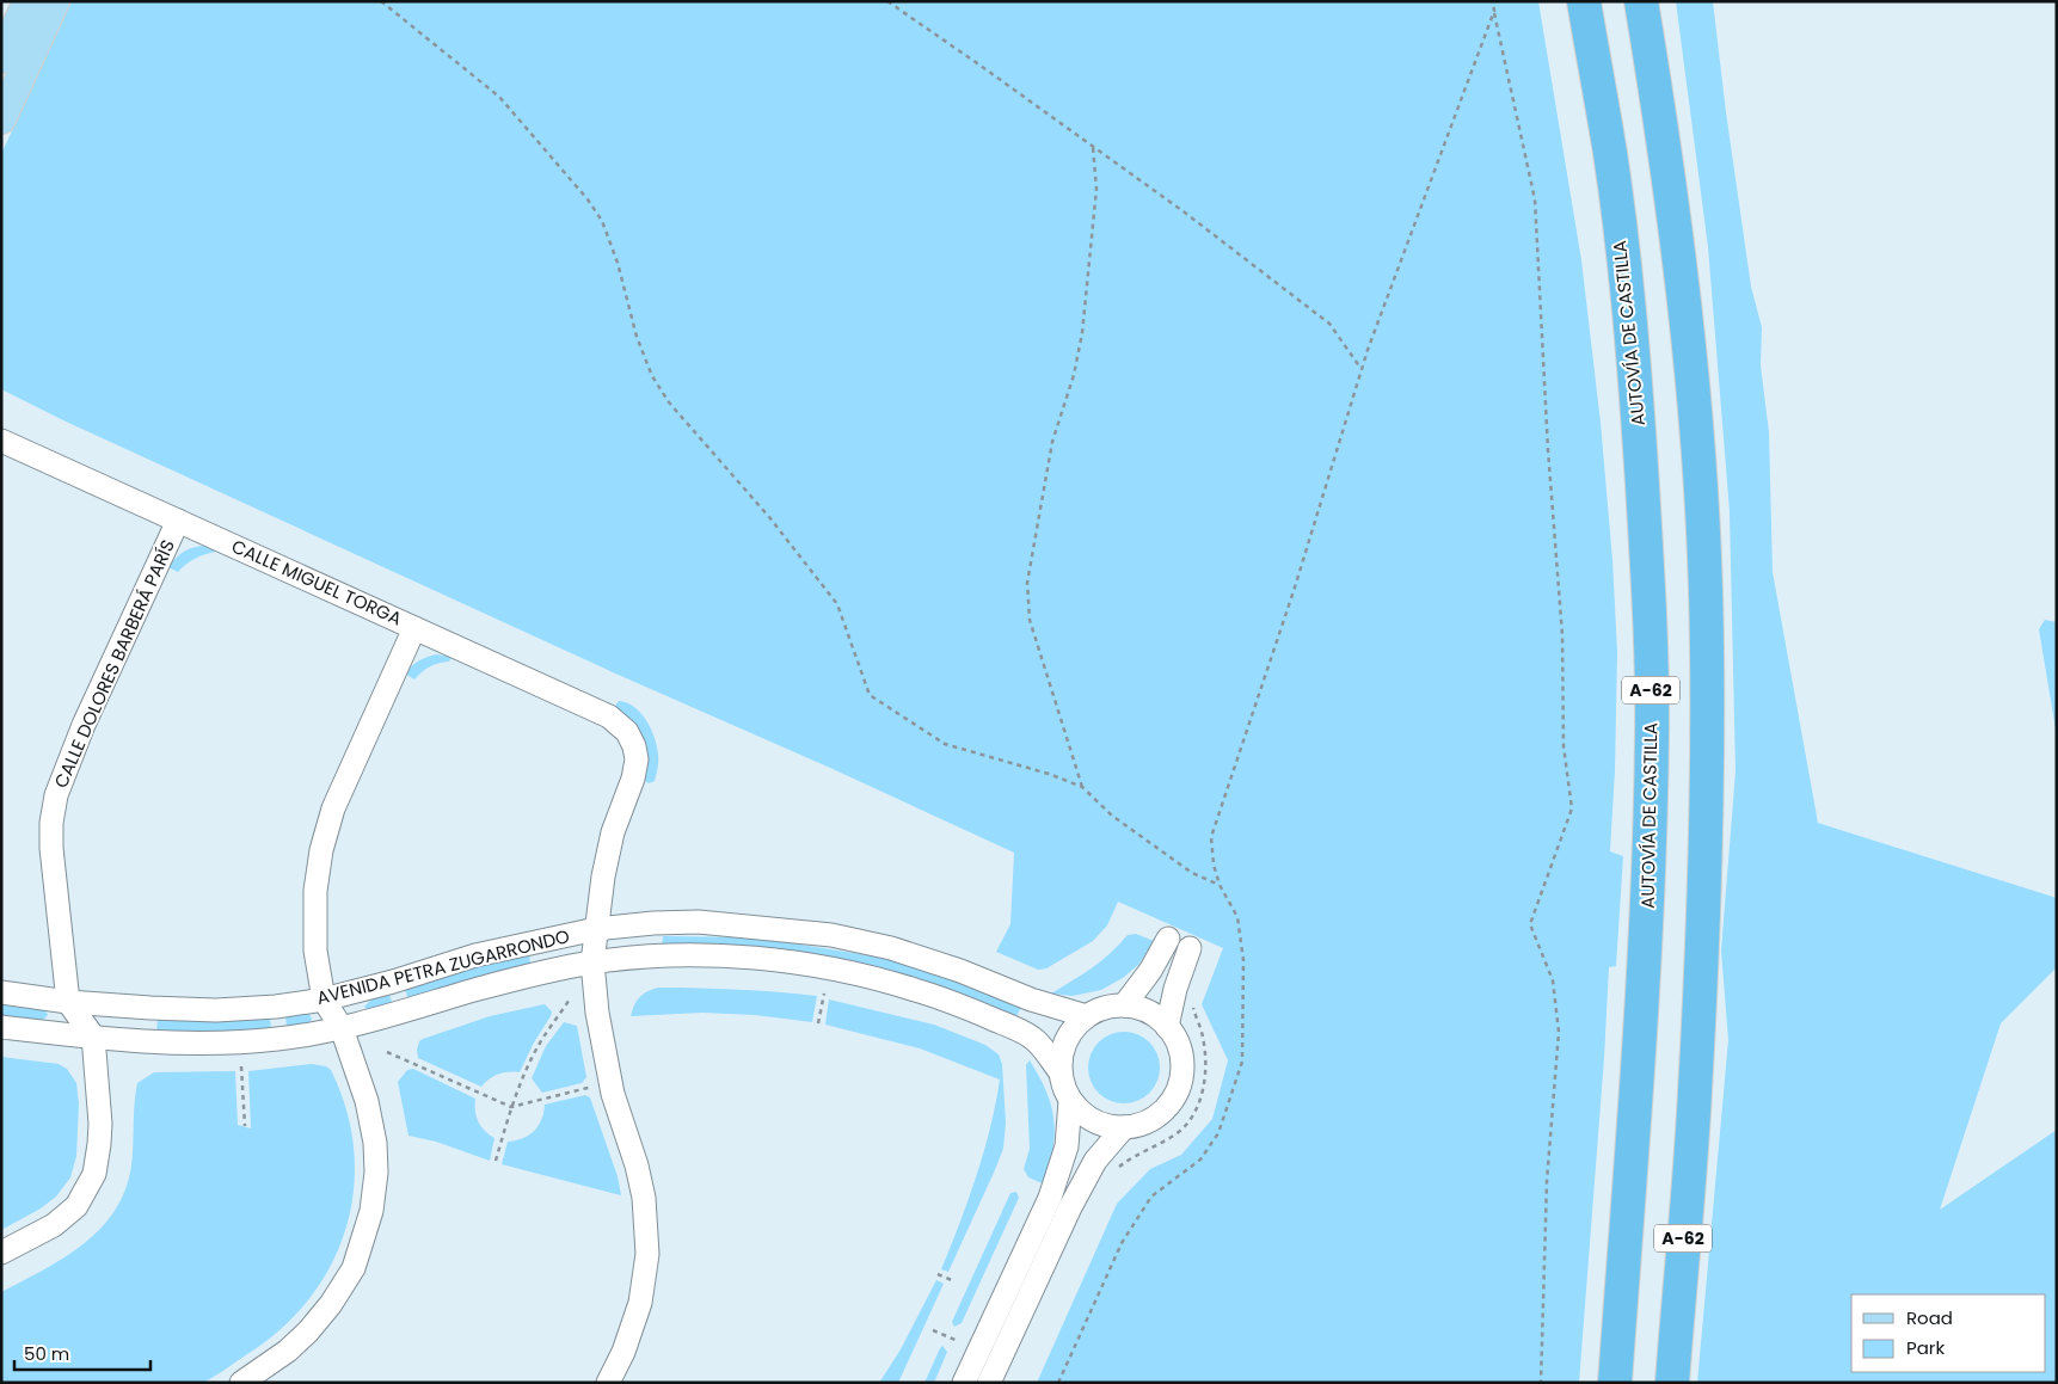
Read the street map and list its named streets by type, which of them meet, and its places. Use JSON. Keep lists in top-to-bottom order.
{
  "streets": {
    "highway": ["AUTOVÍA DE CASTILLA", "A-62"],
    "street": ["CALLE MIGUEL TORGA", "CALLE DOLORES BARBERÁ PARÍS", "AVENIDA PETRA ZUGARRONDO"]
  },
  "crossings": [
    ["CALLE MIGUEL TORGA", "CALLE DOLORES BARBERÁ PARÍS"],
    ["CALLE MIGUEL TORGA", "AVENIDA PETRA ZUGARRONDO"],
    ["CALLE DOLORES BARBERÁ PARÍS", "AVENIDA PETRA ZUGARRONDO"]
  ],
  "legend": ["Road", "Park"],
  "scale_bar": "50 m"
}
